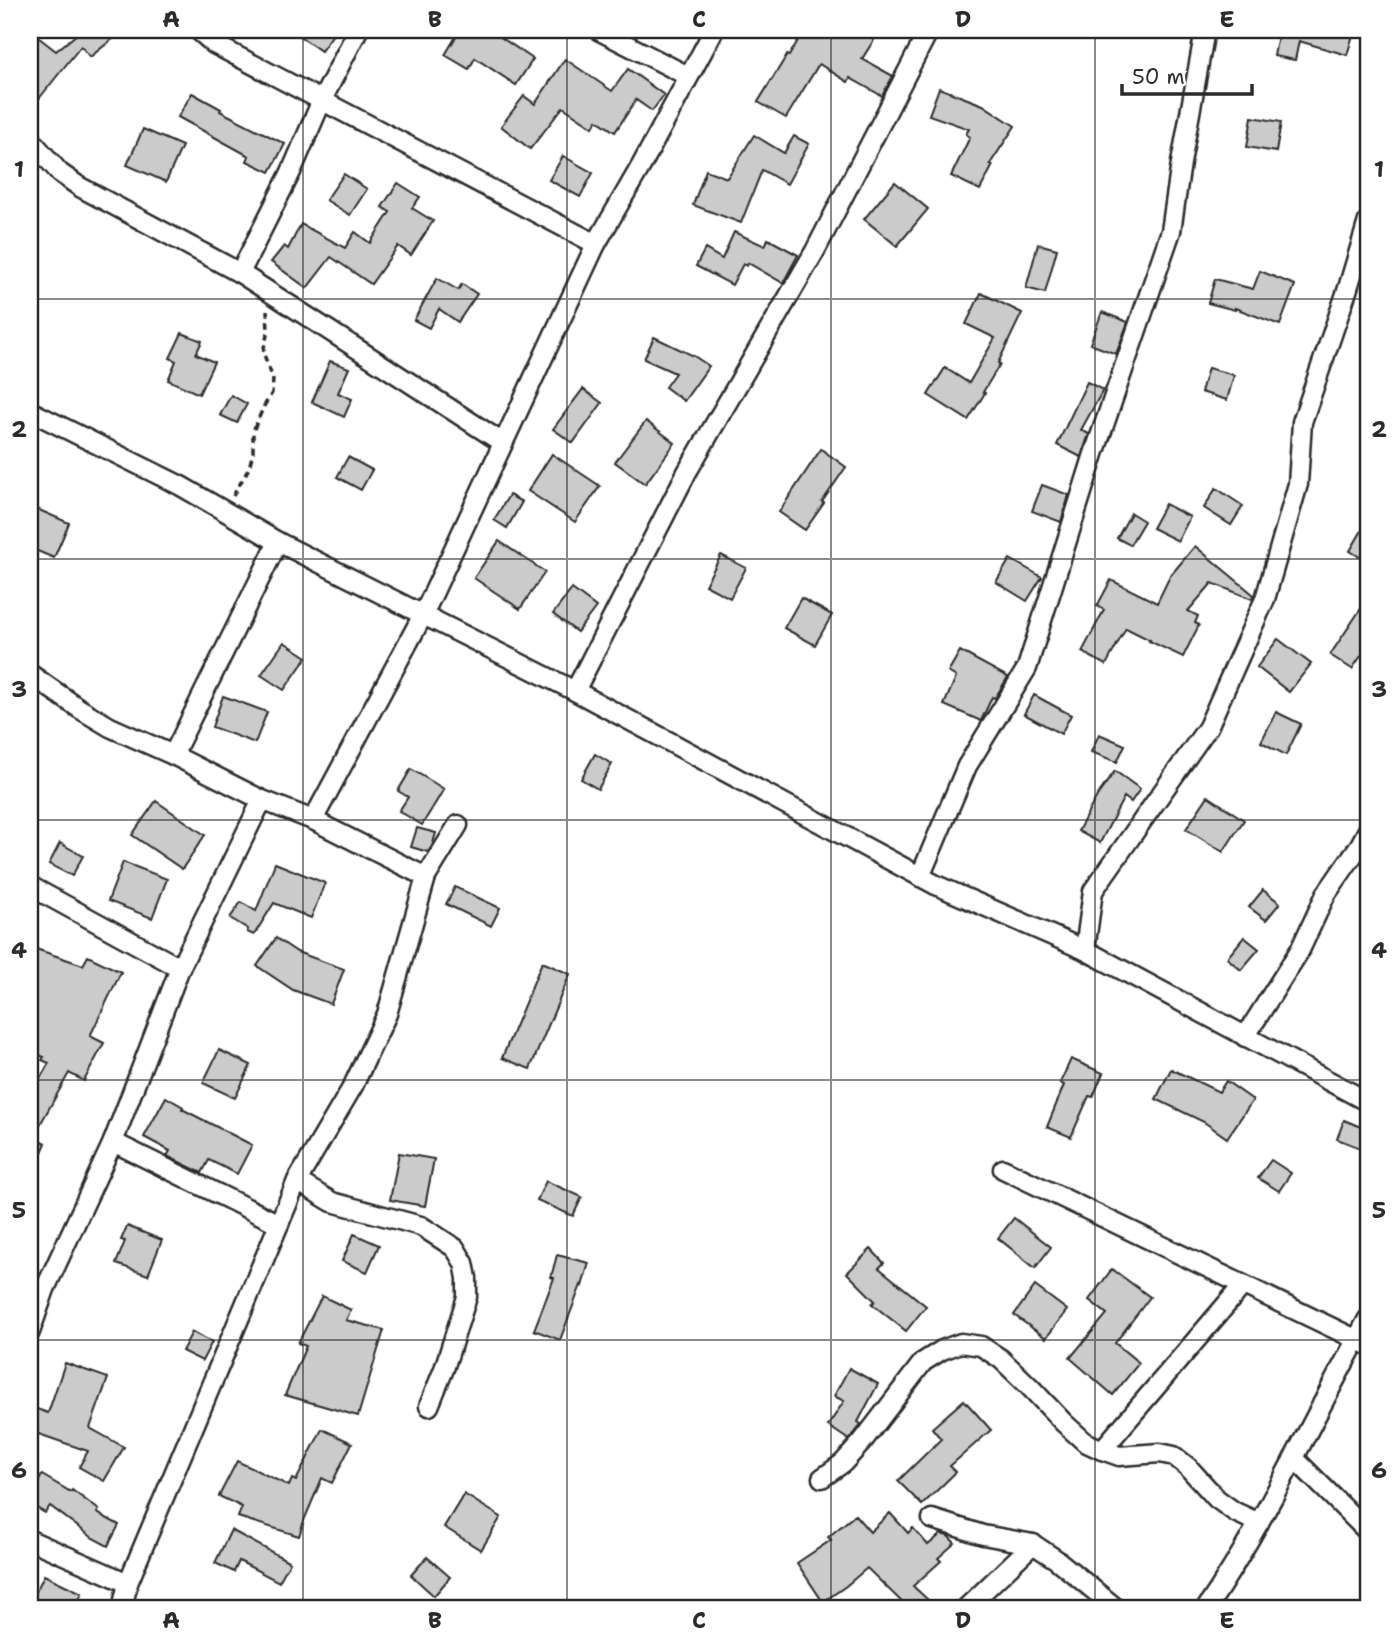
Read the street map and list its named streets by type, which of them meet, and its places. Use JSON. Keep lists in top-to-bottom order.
{
  "scale_bar": "50 m",
  "grid": {
    "columns": [
      "A",
      "B",
      "C",
      "D",
      "E"
    ],
    "rows": [
      "1",
      "2",
      "3",
      "4",
      "5",
      "6"
    ]
  }
}
